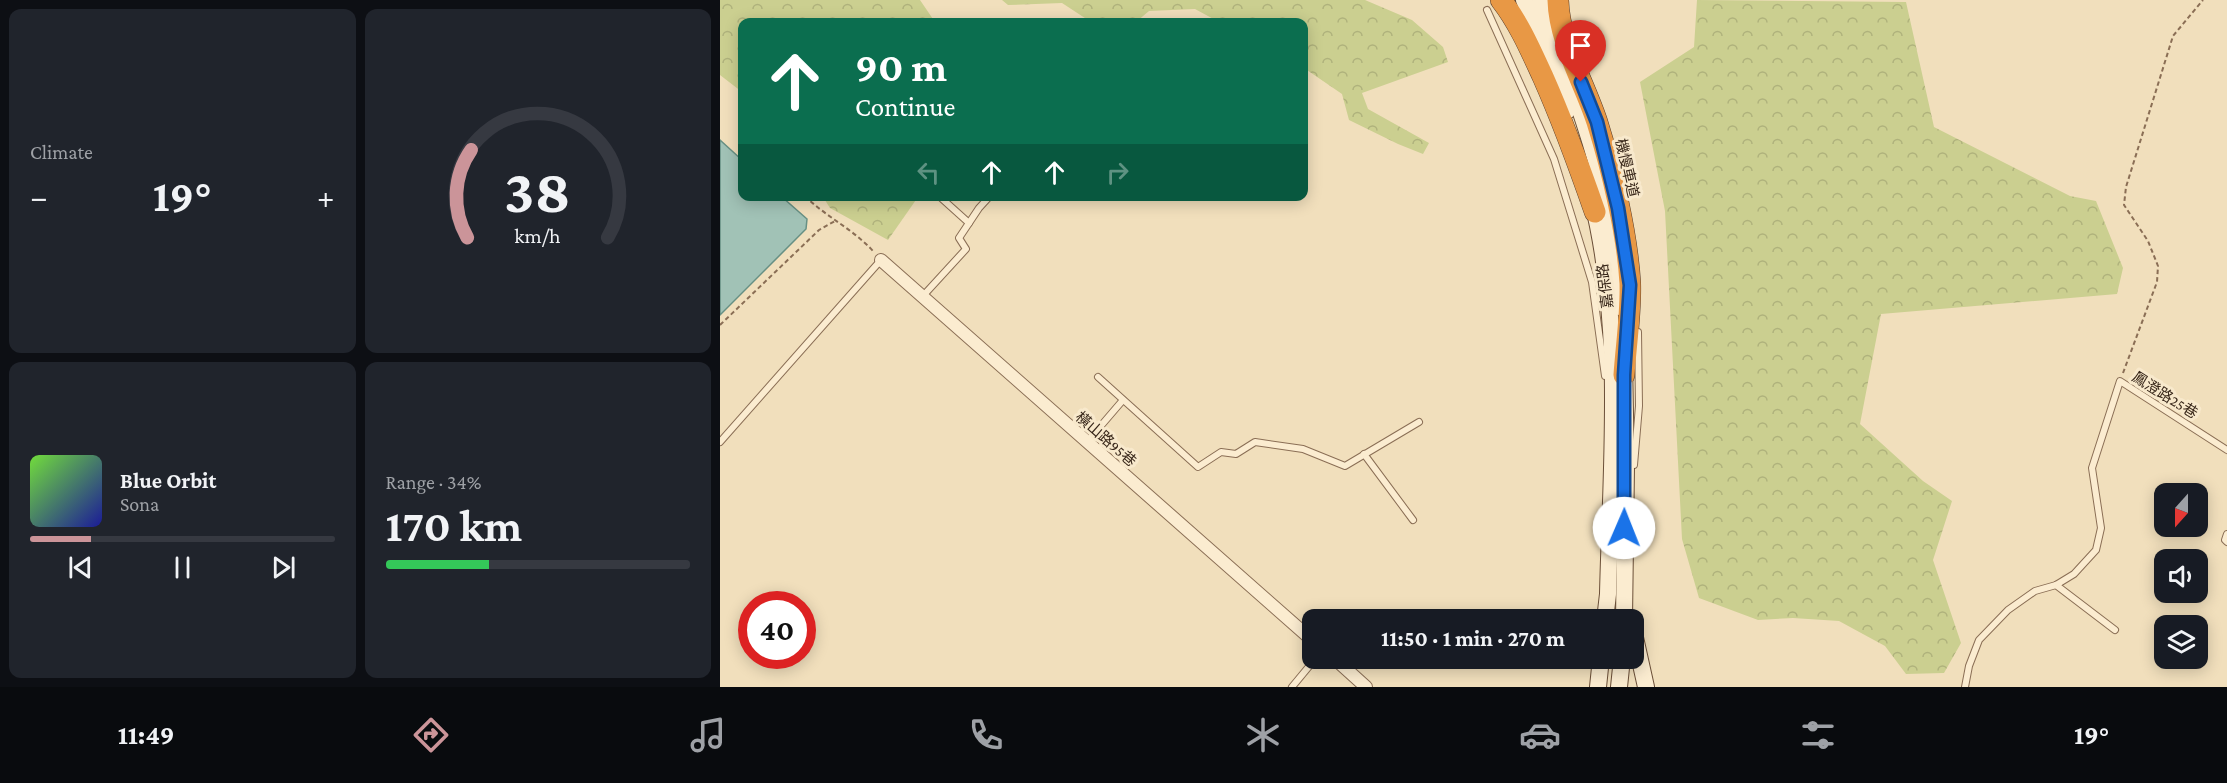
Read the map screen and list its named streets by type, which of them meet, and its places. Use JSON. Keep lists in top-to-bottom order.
{
  "streets": {
    "street": ["嘉保路", "橫山路95巷"],
    "lane": ["機慢車道", "鳳澄路25巷"]
  },
  "north": "bottom",
  "page": {
    "tile": [
      "Climate",
      ["Range · 34%", "170 km"]
    ],
    "turn": ["90 m", "Continue"],
    "heat": ["−", "19°", "+"],
    "song": ["Blue Orbit", "Sona"],
    "limit": "40",
    "trip": "11:50 · 1 min · 270 m",
    "tabs": ["11:49", "19°"],
    "gauge": ["38", "km/h"]
  }
}
